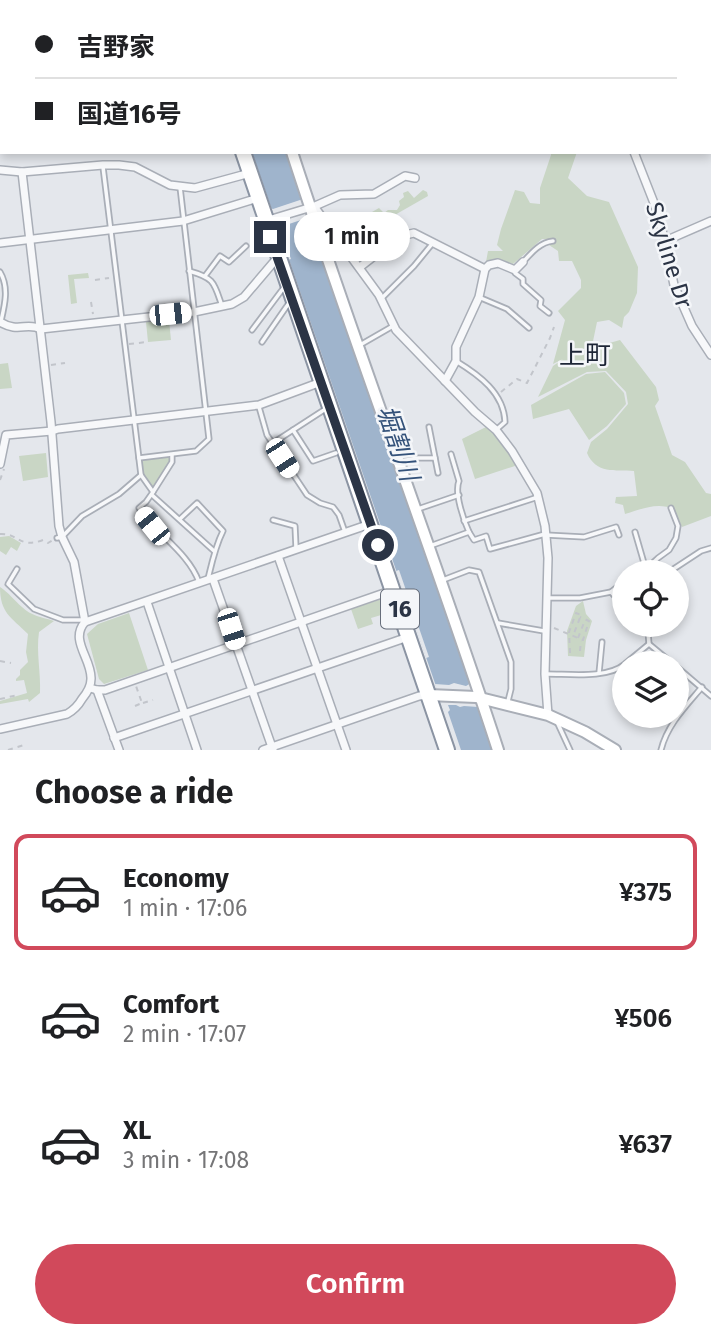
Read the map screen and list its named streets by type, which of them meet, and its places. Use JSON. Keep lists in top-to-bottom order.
{
  "streets": {
    "highway": ["16"],
    "street": ["Skyline Dr"]
  },
  "districts": ["上町"],
  "water": ["堀割川"],
  "page": {
    "banner": ["吉野家", "国道16号"],
    "bubble": "1 min",
    "heading": "Choose a ride",
    "list": [
      {
        "name": "Economy",
        "note": "1 min · 17:06",
        "value": "¥375"
      },
      {
        "name": "Comfort",
        "note": "2 min · 17:07",
        "value": "¥506"
      },
      {
        "name": "XL",
        "note": "3 min · 17:08",
        "value": "¥637"
      }
    ],
    "buttons": "Confirm"
  }
}
